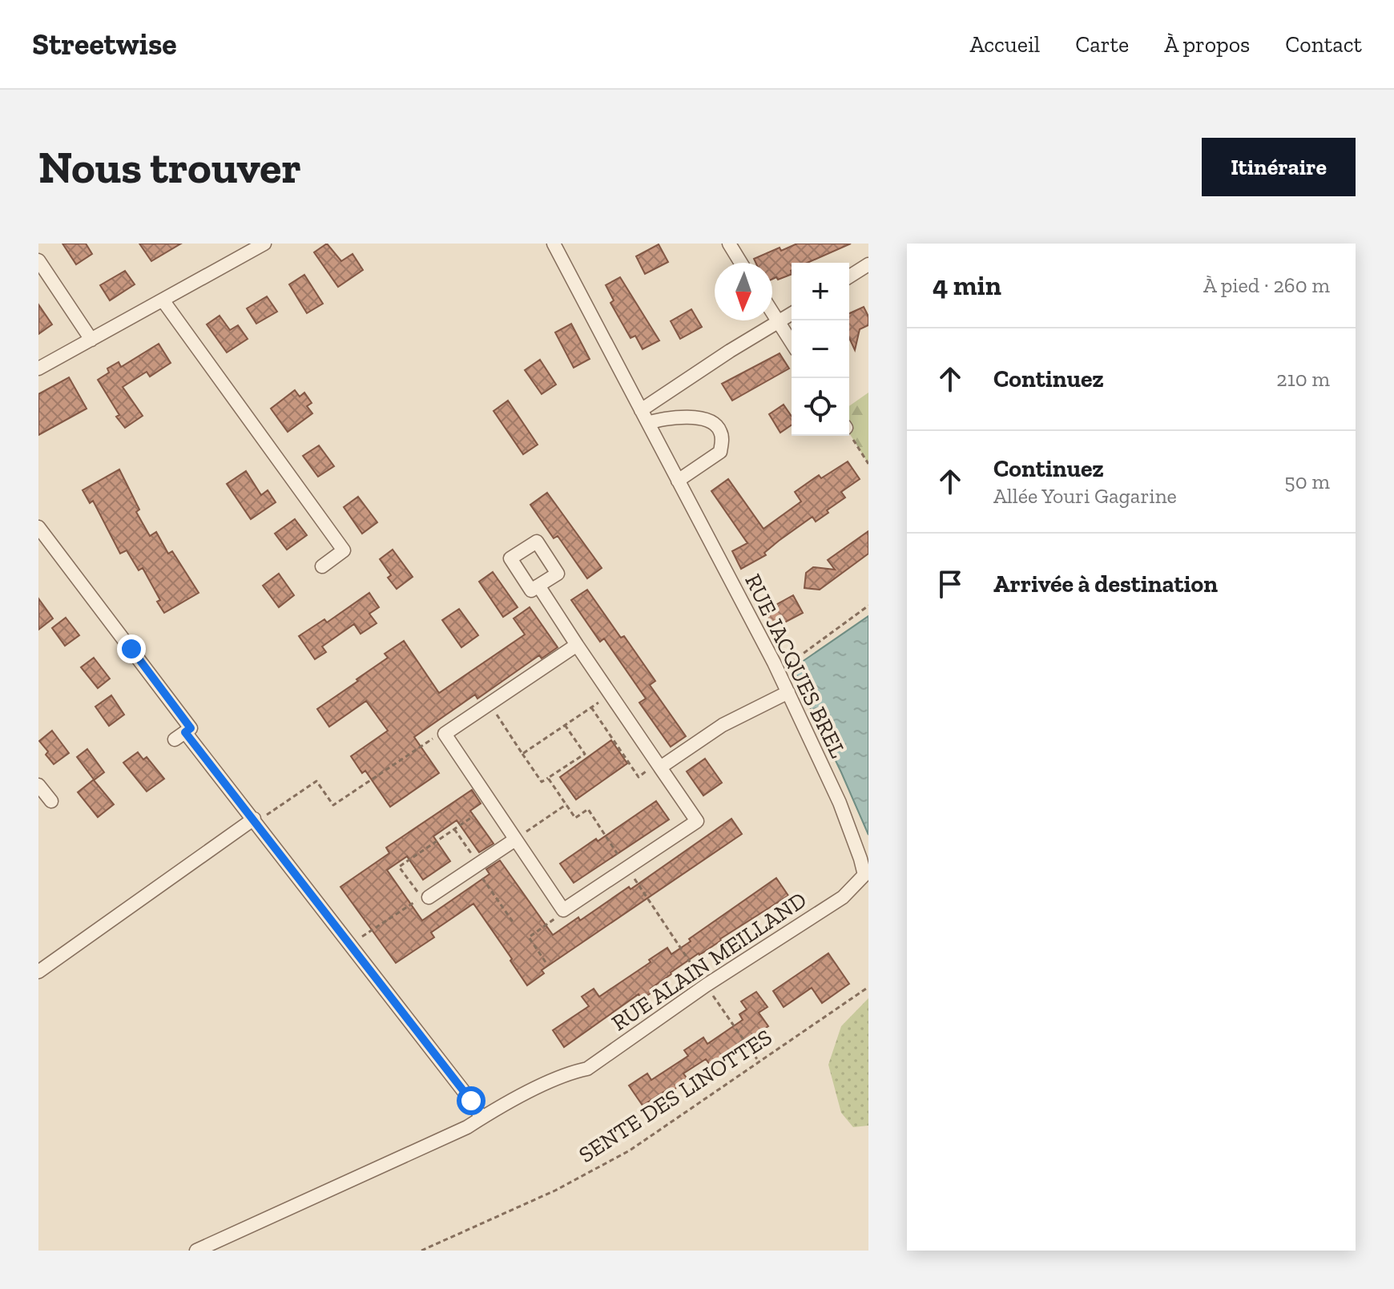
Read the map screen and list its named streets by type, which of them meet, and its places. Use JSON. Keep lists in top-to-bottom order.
{
  "streets": {
    "street": ["RUE JACQUES BREL", "RUE ALAIN MEILLAND"],
    "path": ["SENTE DES LINOTTES"]
  },
  "crossings": [
    ["RUE JACQUES BREL", "RUE ALAIN MEILLAND"]
  ],
  "north": "bottom",
  "page": {
    "header": "Streetwise",
    "nav": [
      "Accueil",
      "Carte",
      "À propos",
      "Contact"
    ],
    "buttons": "Itinéraire",
    "title": "Nous trouver",
    "heading": ["4 min", "À pied · 260 m"],
    "map_buttons": ["+", "−"],
    "list": [
      ["Continuez", "210 m"],
      ["Continuez", "Allée Youri Gagarine", "50 m"],
      "Arrivée à destination"
    ]
  }
}
